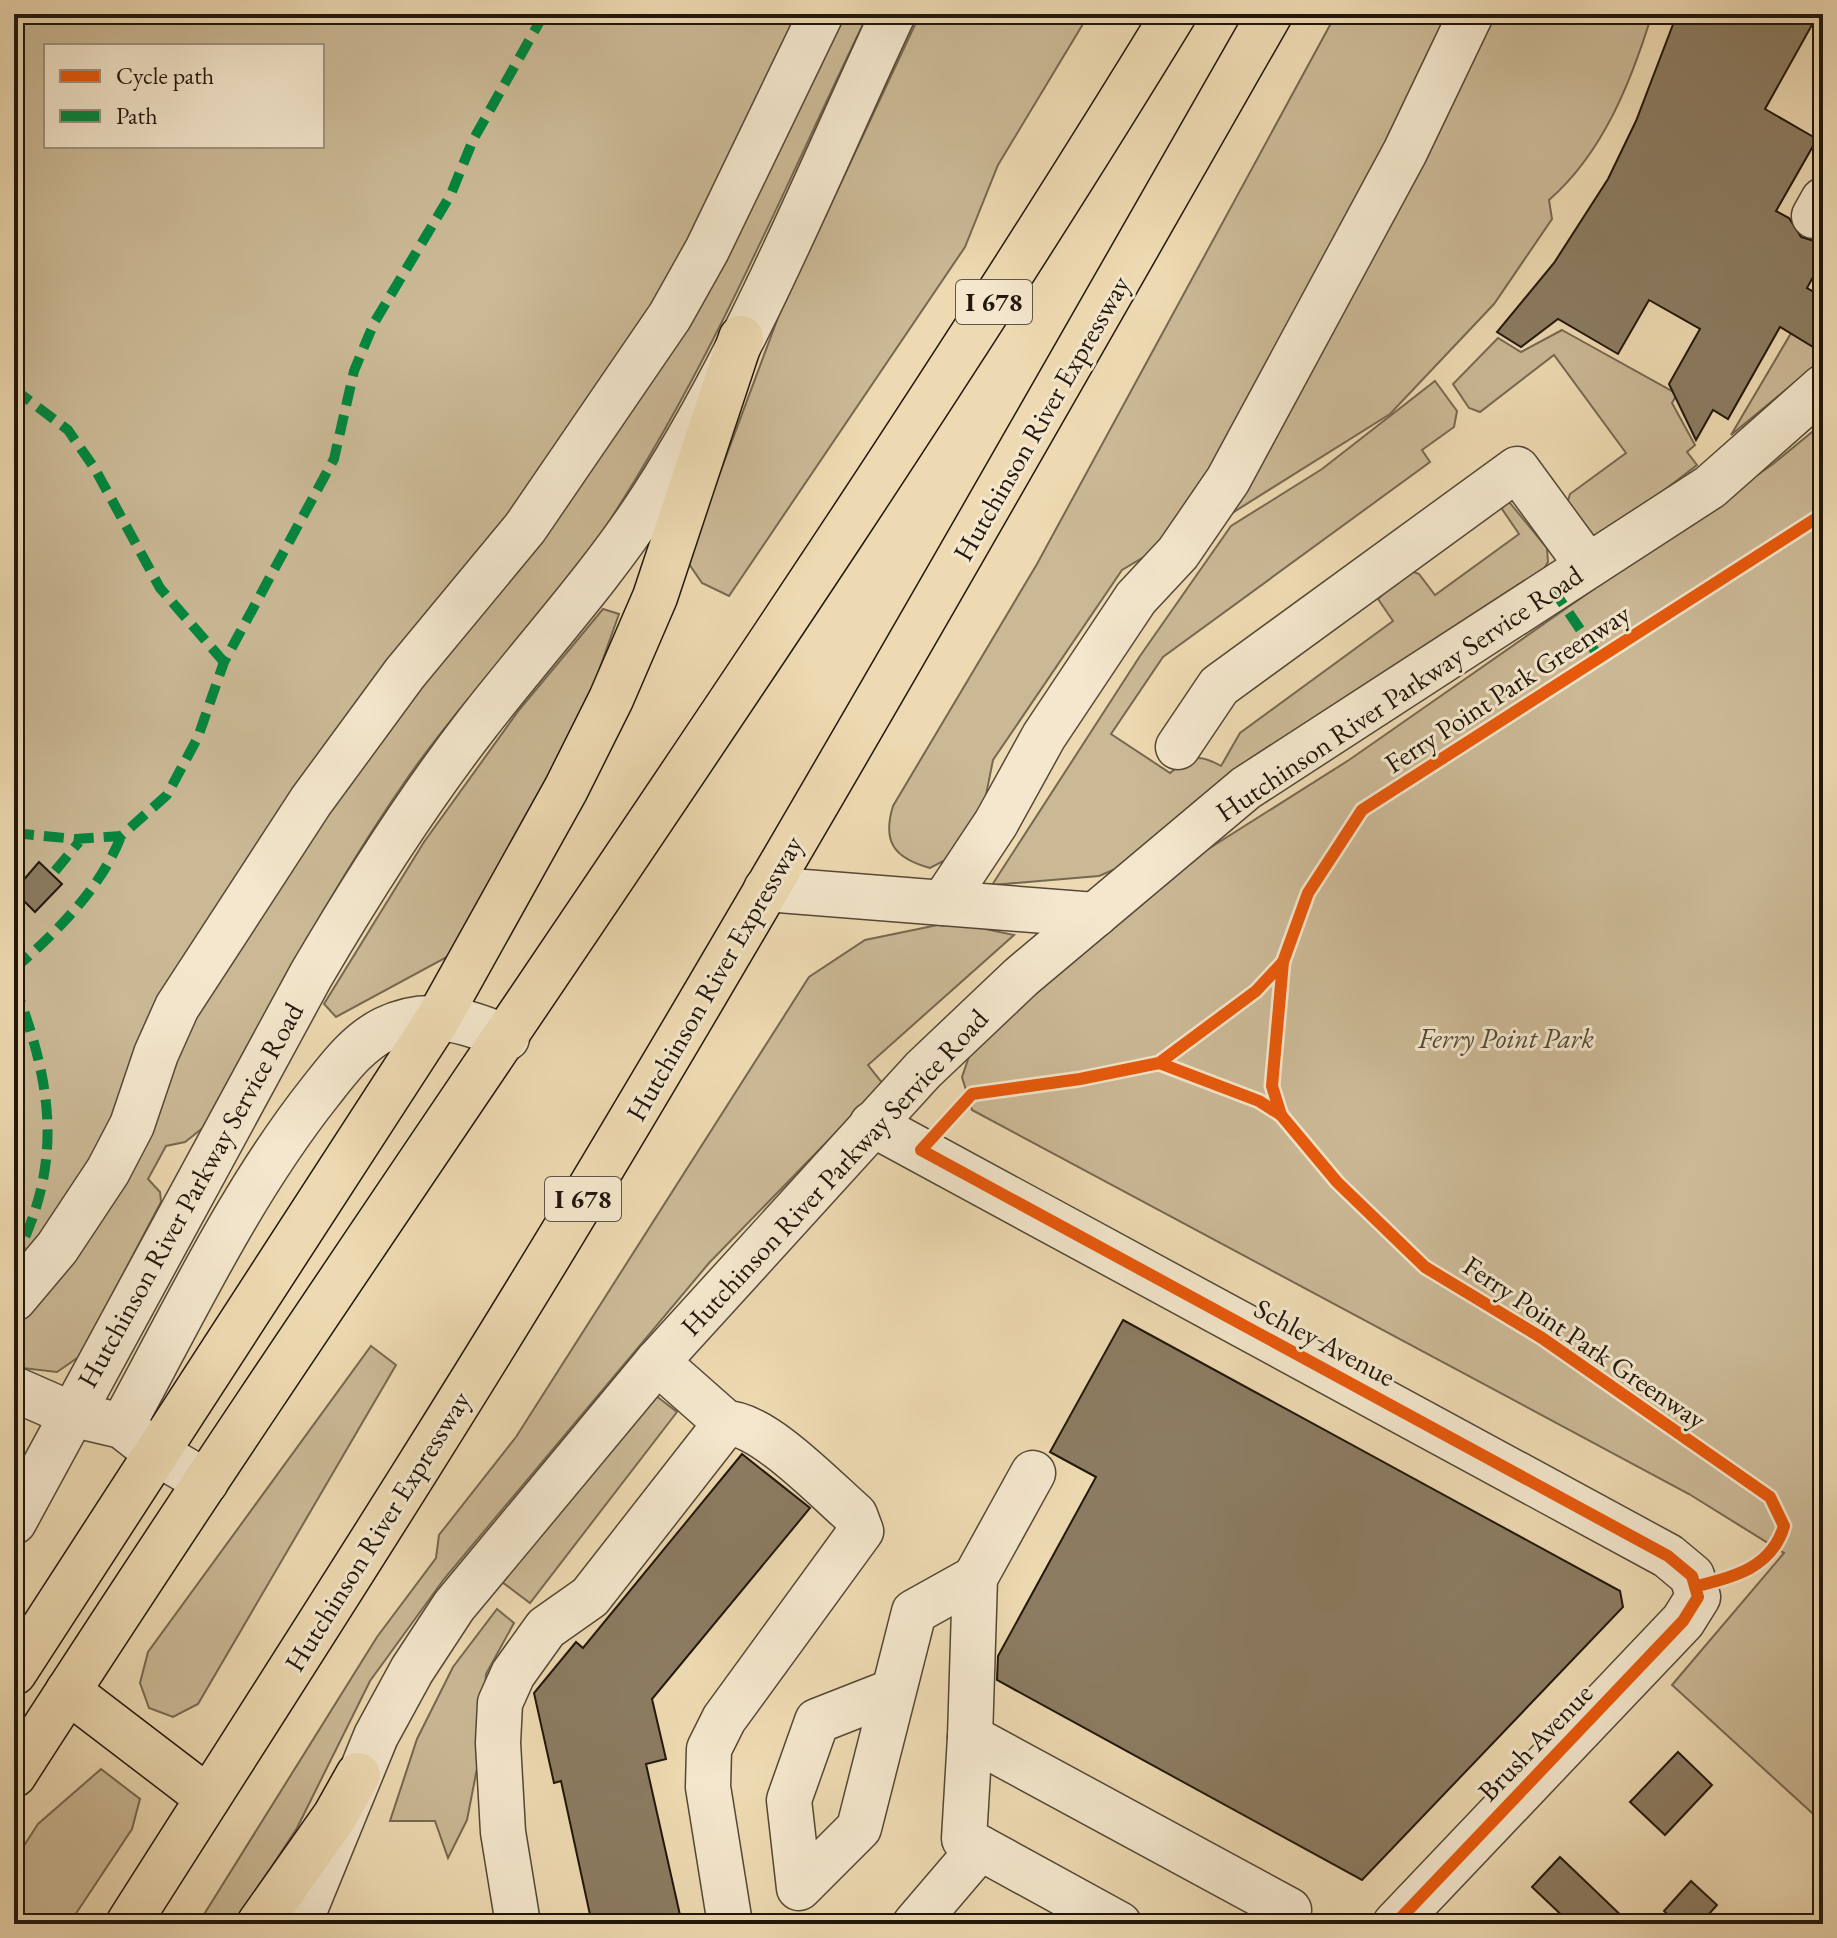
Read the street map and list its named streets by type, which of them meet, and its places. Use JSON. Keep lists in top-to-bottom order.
{
  "streets": {
    "highway": ["I 678", "Hutchinson River Expressway"],
    "street": ["Hutchinson River Parkway Service Road", "Schley Avenue", "Brush Avenue"],
    "cycle path": ["Ferry Point Park Greenway"]
  },
  "crossings": [
    ["Hutchinson River Parkway Service Road", "Schley Avenue"],
    ["Schley Avenue", "Brush Avenue"]
  ],
  "parks": ["Ferry Point Park"],
  "legend": ["Cycle path", "Path"]
}
